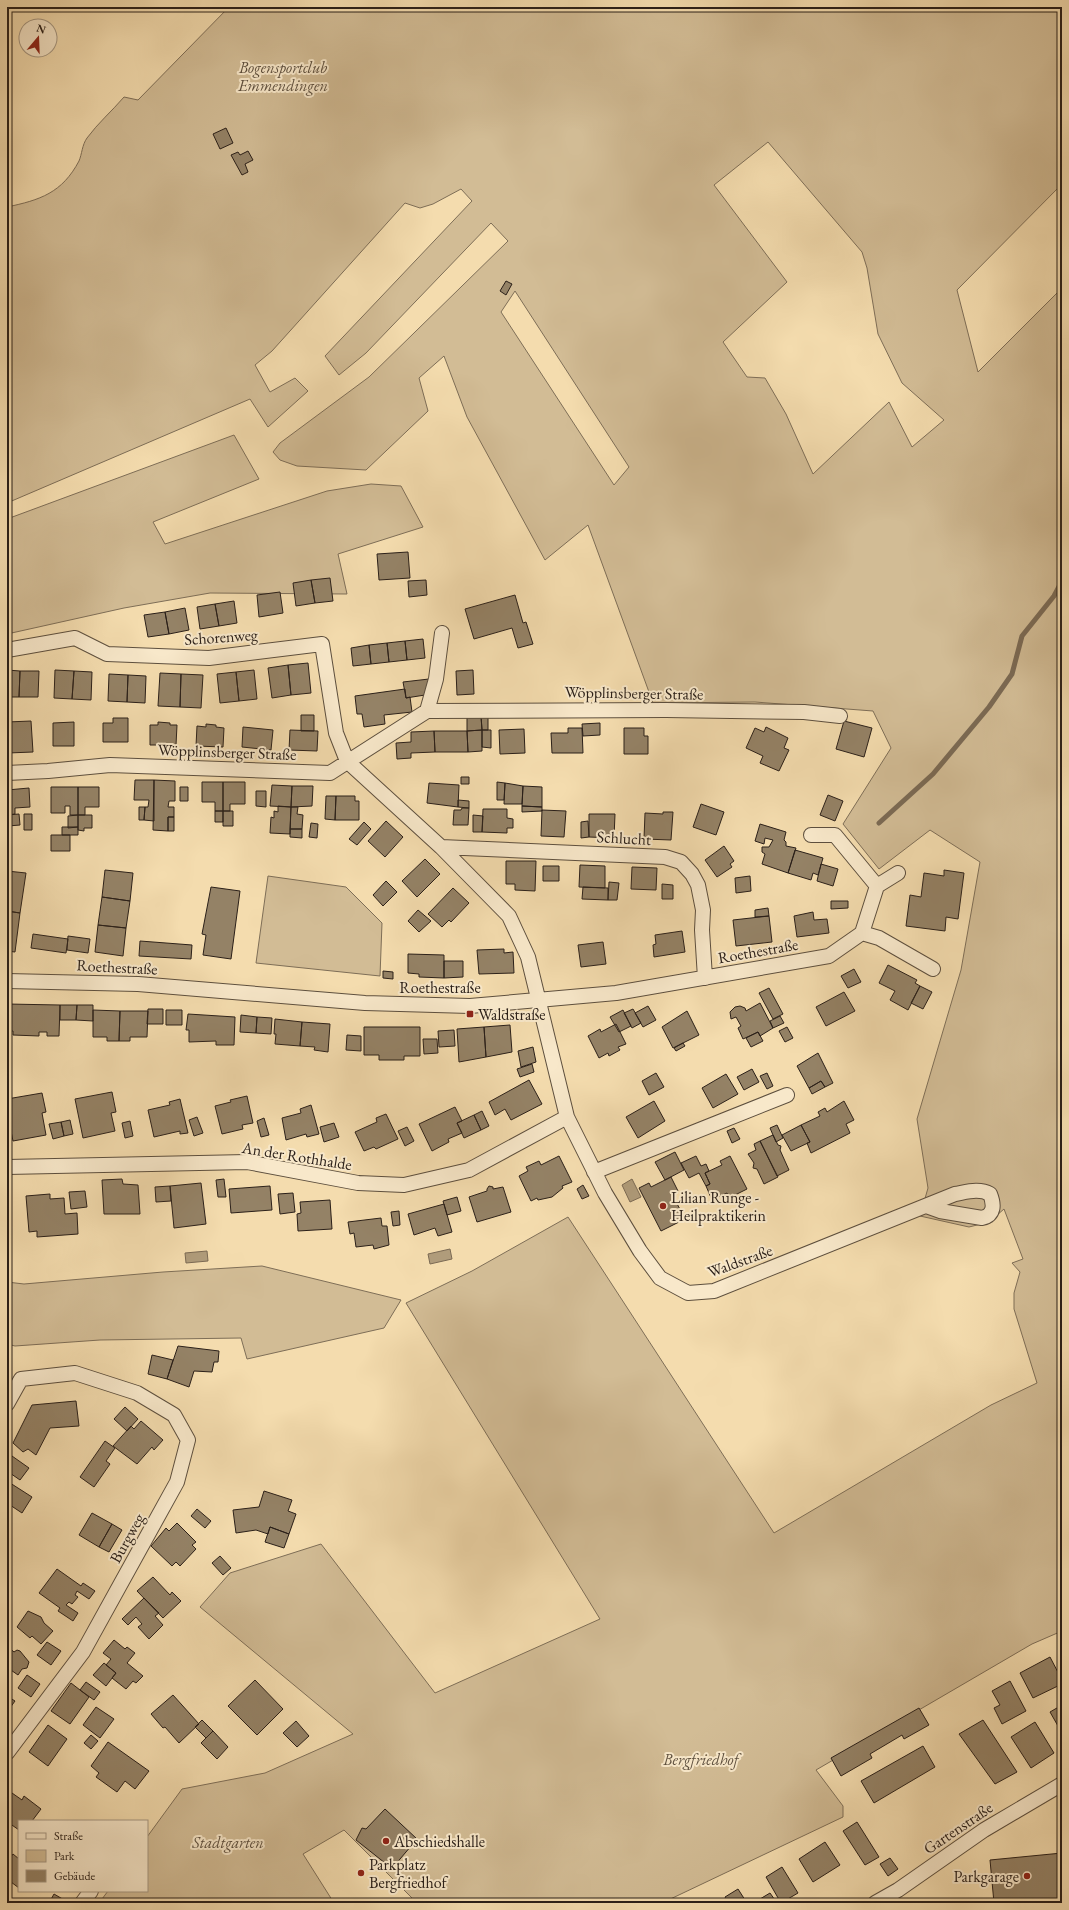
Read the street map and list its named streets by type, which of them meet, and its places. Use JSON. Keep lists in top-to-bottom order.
{
  "streets": {
    "street": [
      "Schorenweg",
      "Wöpplinsberger Straße",
      "Schlucht",
      "Roethestraße",
      "An der Rothhalde",
      "Waldstraße",
      "Burgweg",
      "Gartenstraße"
    ]
  },
  "crossings": [
    ["Schorenweg", "Wöpplinsberger Straße"],
    ["Schorenweg", "Waldstraße"],
    ["Wöpplinsberger Straße", "Waldstraße"],
    ["Schlucht", "Roethestraße"],
    ["Schlucht", "Waldstraße"],
    ["Roethestraße", "Waldstraße"],
    ["An der Rothhalde", "Waldstraße"]
  ],
  "parks": ["Bogensportclub Emmendingen", "Bergfriedhof", "Stadtgarten"],
  "places": {
    "transit": ["Waldstraße"],
    "other": [
      "Lilian Runge - Heilpraktikerin",
      "Abschiedshalle",
      "Parkplatz Bergfriedhof",
      "Parkgarage"
    ]
  },
  "legend": ["Straße", "Park", "Gebäude"],
  "north": "top"
}
